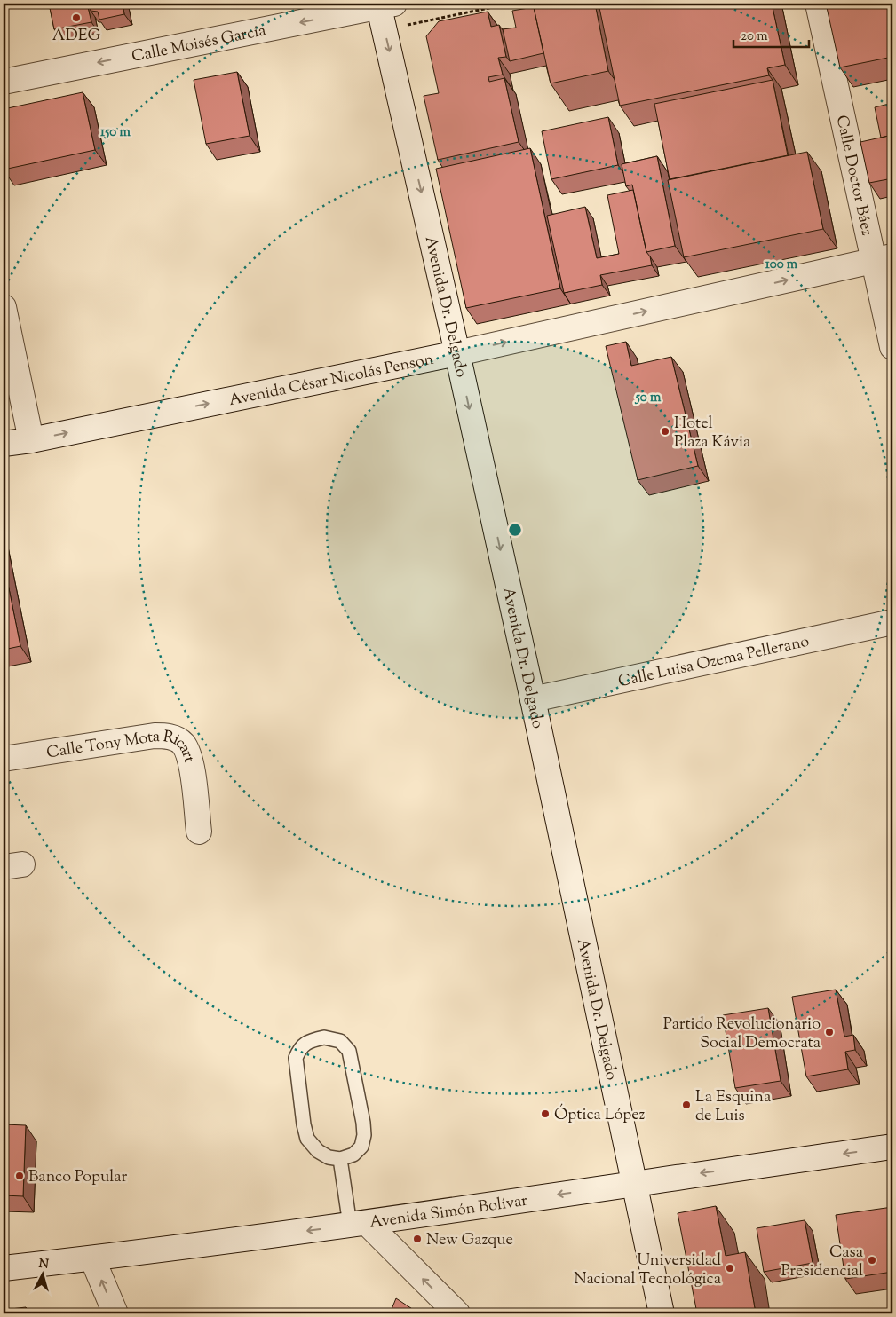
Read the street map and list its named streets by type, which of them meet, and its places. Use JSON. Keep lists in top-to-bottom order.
{
  "streets": {
    "main road": [
      "Calle Moisés García",
      "Calle Doctor Báez",
      "Avenida Dr. Delgado",
      "Avenida César Nicolás Penson",
      "Calle Luisa Ozema Pellerano",
      "Calle Tony Mota Ricart",
      "Avenida Simón Bolívar"
    ]
  },
  "crossings": [
    ["Calle Moisés García", "Avenida Dr. Delgado"],
    ["Calle Doctor Báez", "Avenida César Nicolás Penson"],
    ["Avenida Dr. Delgado", "Avenida César Nicolás Penson"],
    ["Avenida Dr. Delgado", "Calle Luisa Ozema Pellerano"],
    ["Avenida Dr. Delgado", "Avenida Simón Bolívar"]
  ],
  "one_way": [
    "Calle Moisés García",
    "Avenida Dr. Delgado",
    "Avenida César Nicolás Penson",
    "Avenida Simón Bolívar"
  ],
  "places": [
    "ADEG",
    "Hotel Plaza Kávia",
    "Partido Revolucionario Social Democrata",
    "La Esquina de Luis",
    "Óptica López",
    "Banco Popular",
    "New Gazque",
    "Casa Presidencial",
    "Universidad Nacional Tecnológica"
  ],
  "scale_bar": "20 m",
  "north": "top",
  "rings": ["150 m", "100 m", "50 m"]
}
